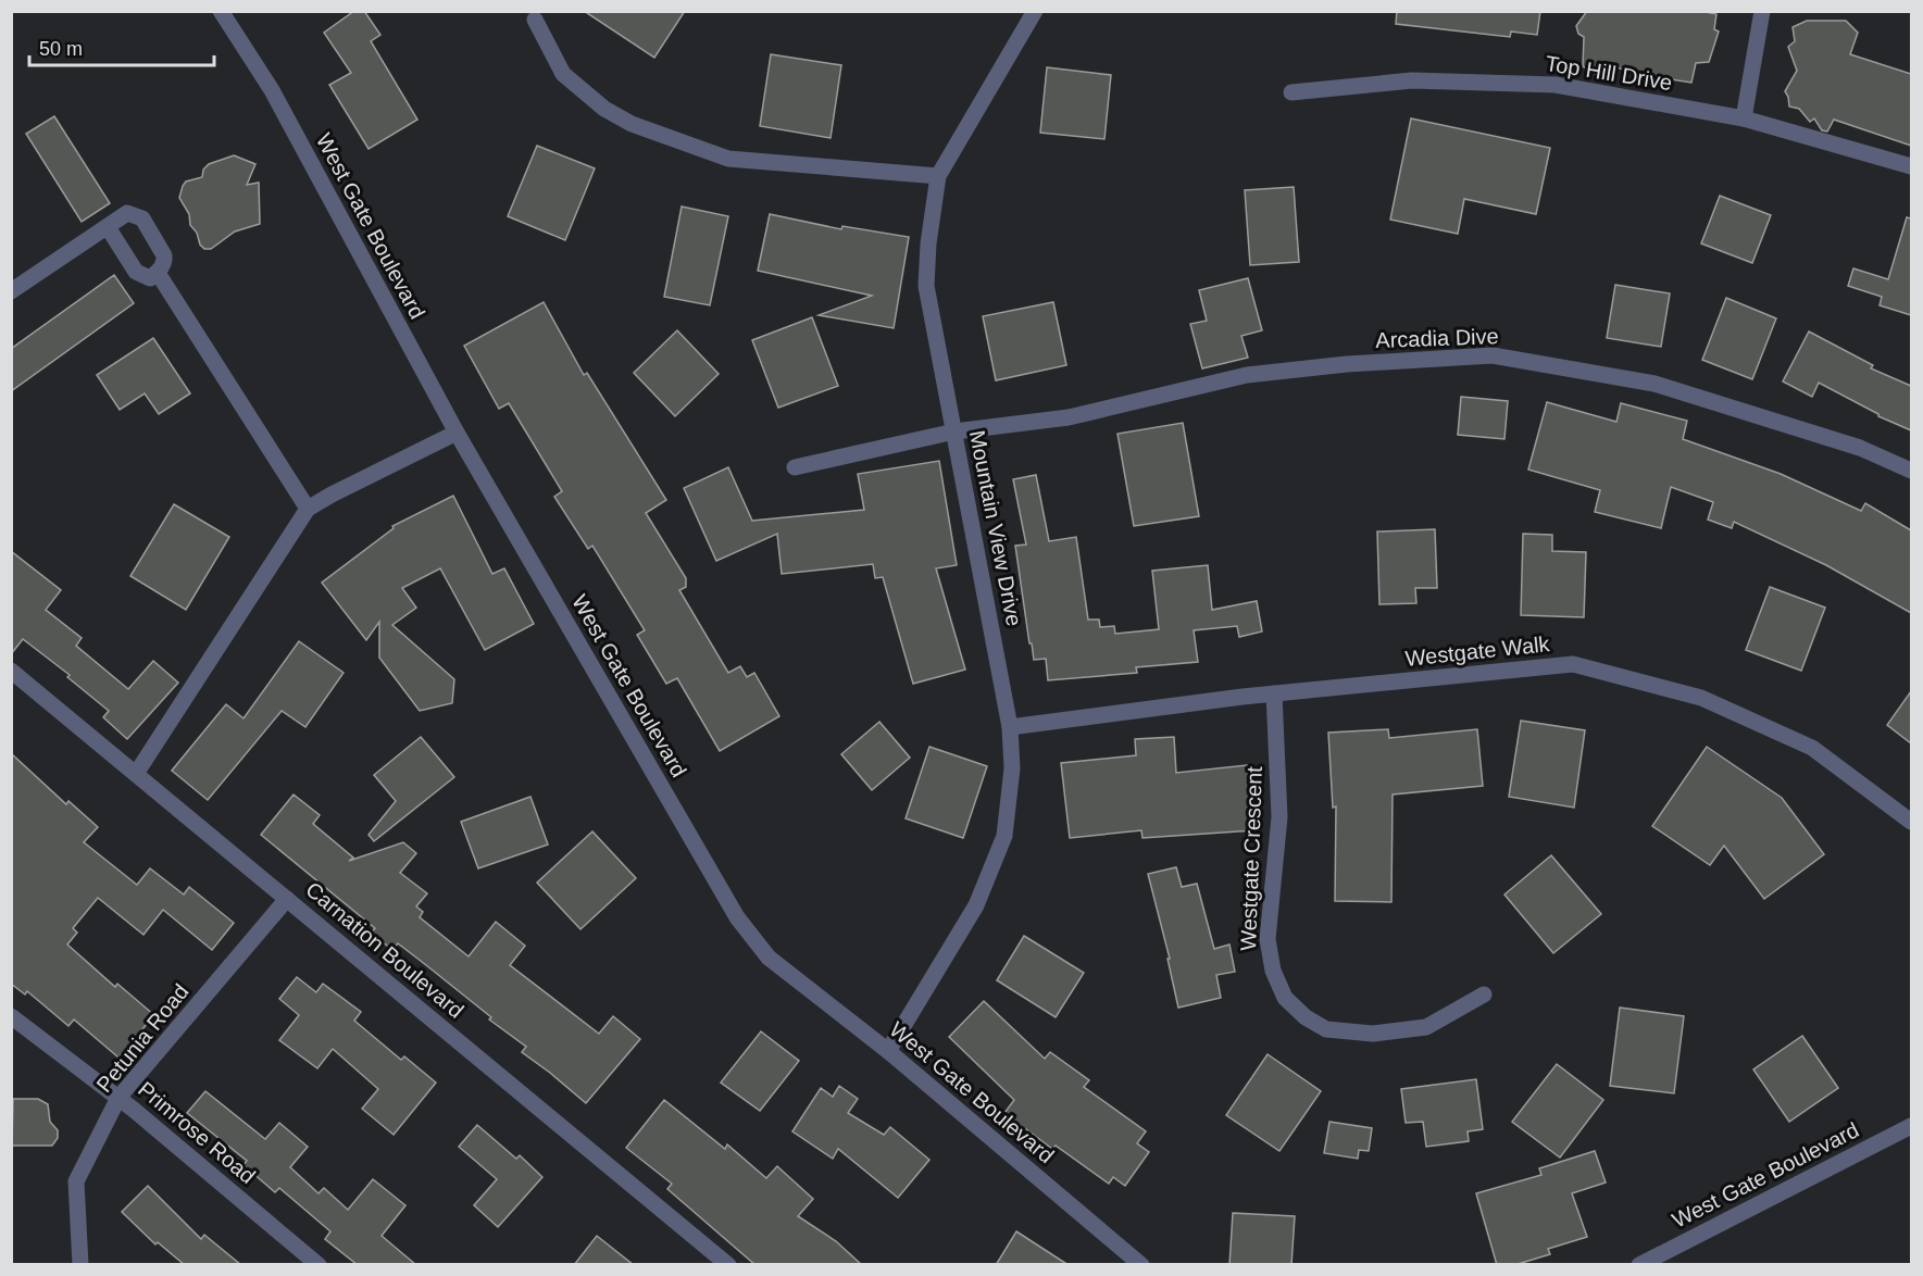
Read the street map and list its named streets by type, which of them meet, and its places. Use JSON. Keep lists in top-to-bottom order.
{
  "streets": {
    "street": [
      "Top Hill Drive",
      "West Gate Boulevard",
      "Arcadia Dive",
      "Mountain View Drive",
      "Westgate Walk",
      "Westgate Crescent",
      "Carnation Boulevard",
      "Petunia Road",
      "Primrose Road"
    ]
  },
  "crossings": [
    ["West Gate Boulevard", "Mountain View Drive"],
    ["Arcadia Dive", "Mountain View Drive"],
    ["Mountain View Drive", "Westgate Walk"],
    ["Westgate Walk", "Westgate Crescent"],
    ["Carnation Boulevard", "Petunia Road"],
    ["Petunia Road", "Primrose Road"]
  ],
  "scale_bar": "50 m"
}
